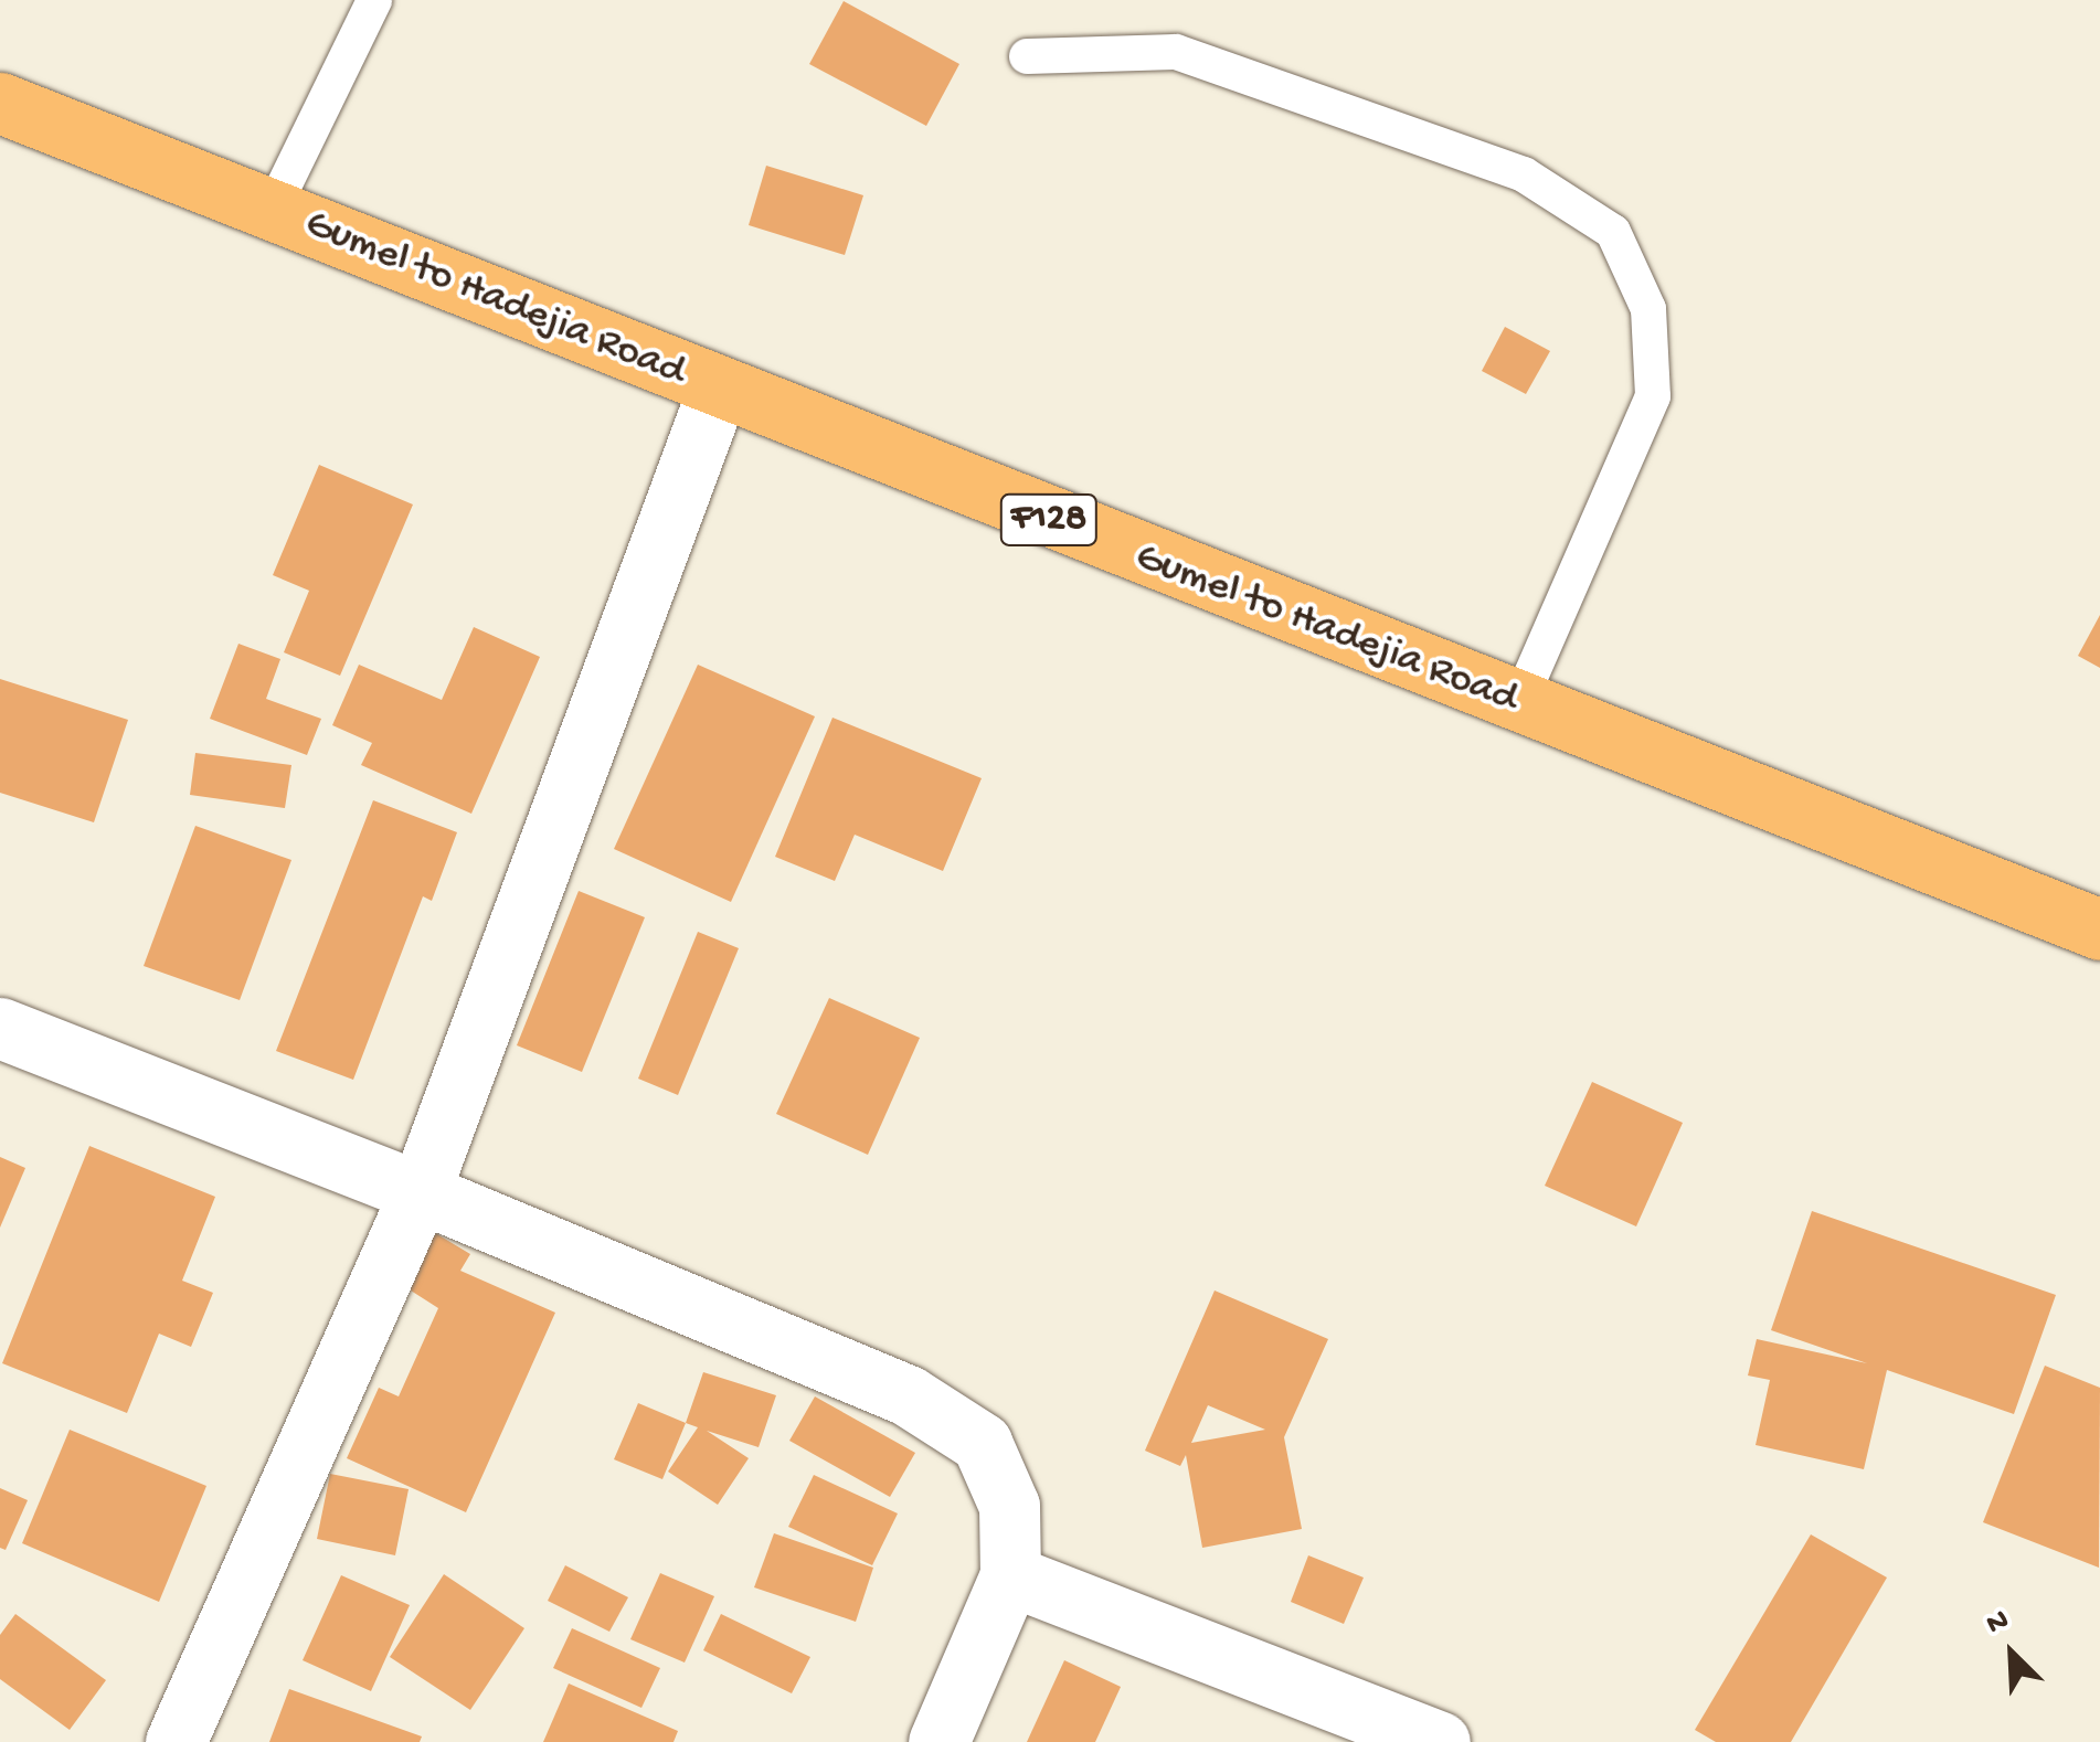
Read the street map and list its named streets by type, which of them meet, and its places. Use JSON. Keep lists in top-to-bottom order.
{
  "streets": {
    "main road": ["Gumel to Hadejia Road", "F128"]
  },
  "north": "top left"
}
